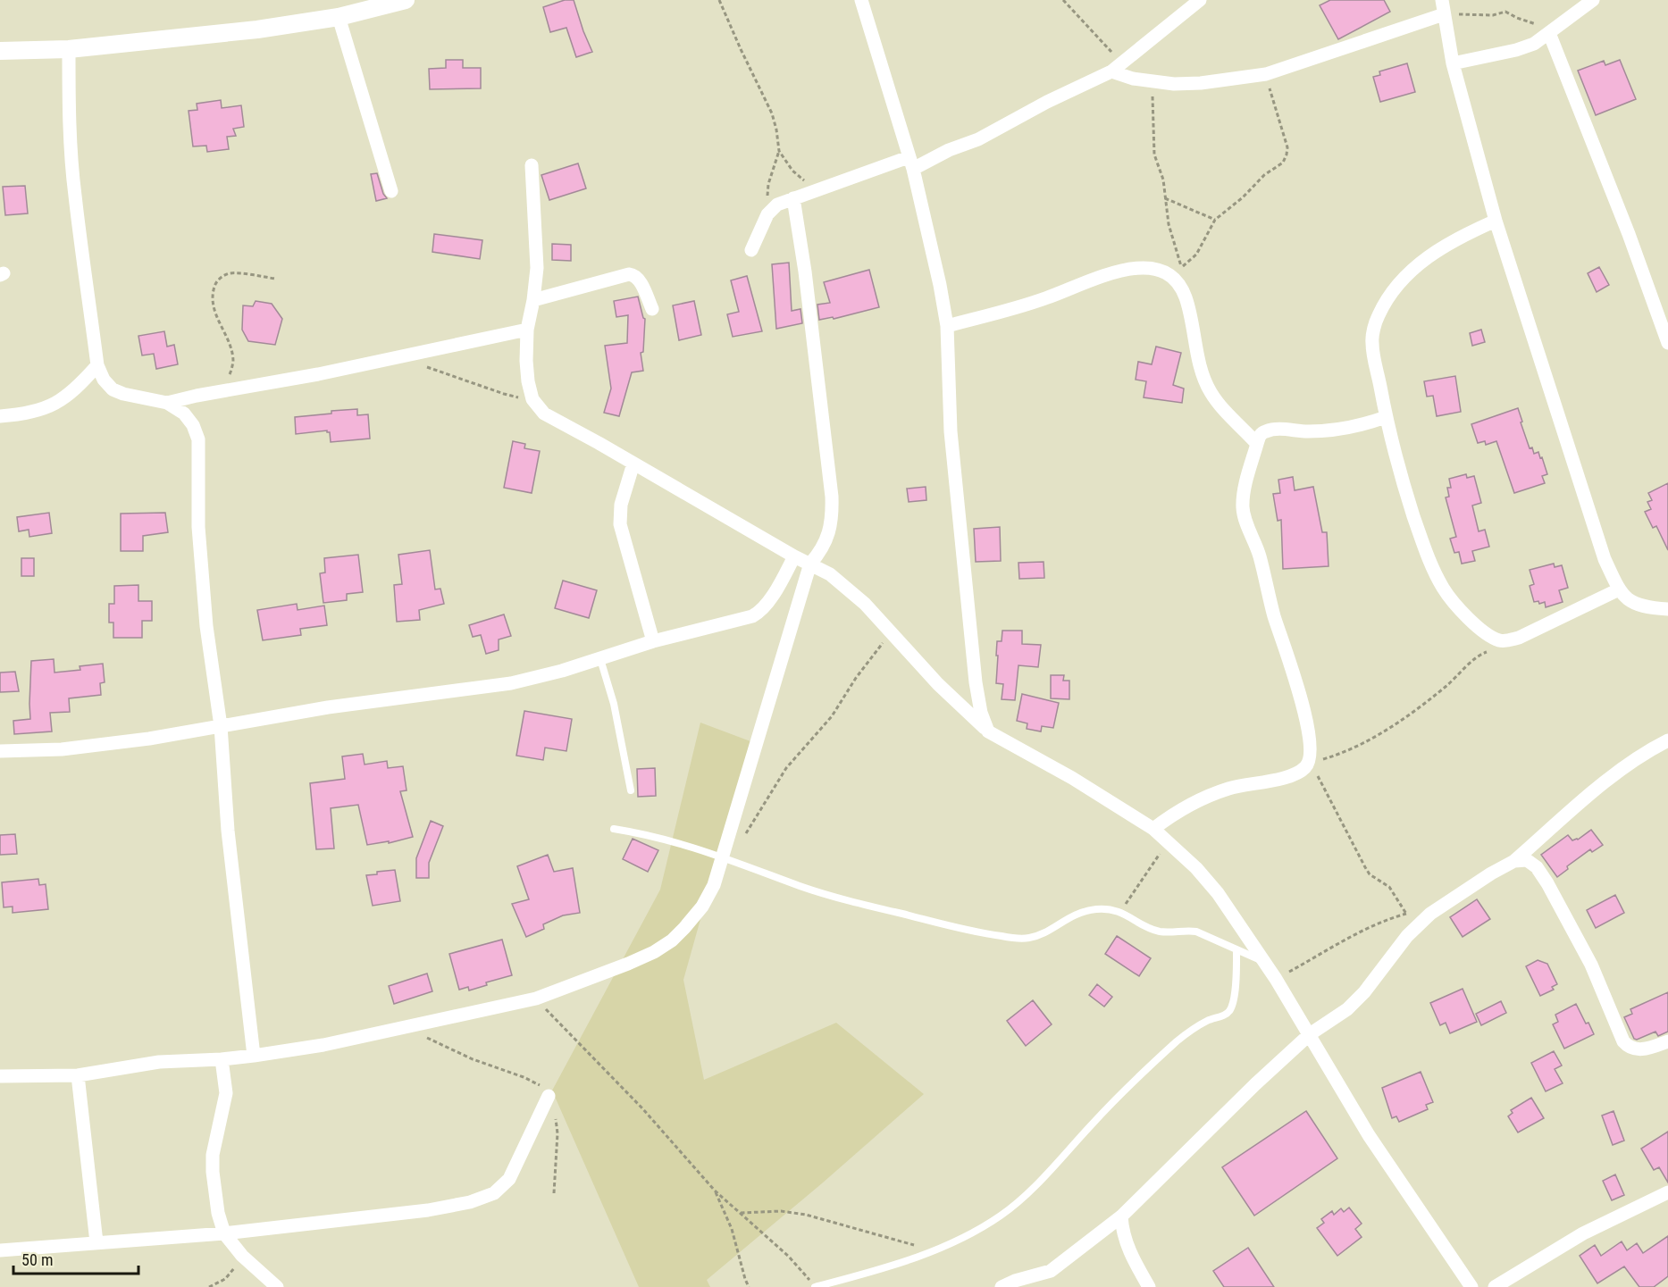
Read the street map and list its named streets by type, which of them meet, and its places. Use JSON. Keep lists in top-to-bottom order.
{
  "scale_bar": "50 m"
}
